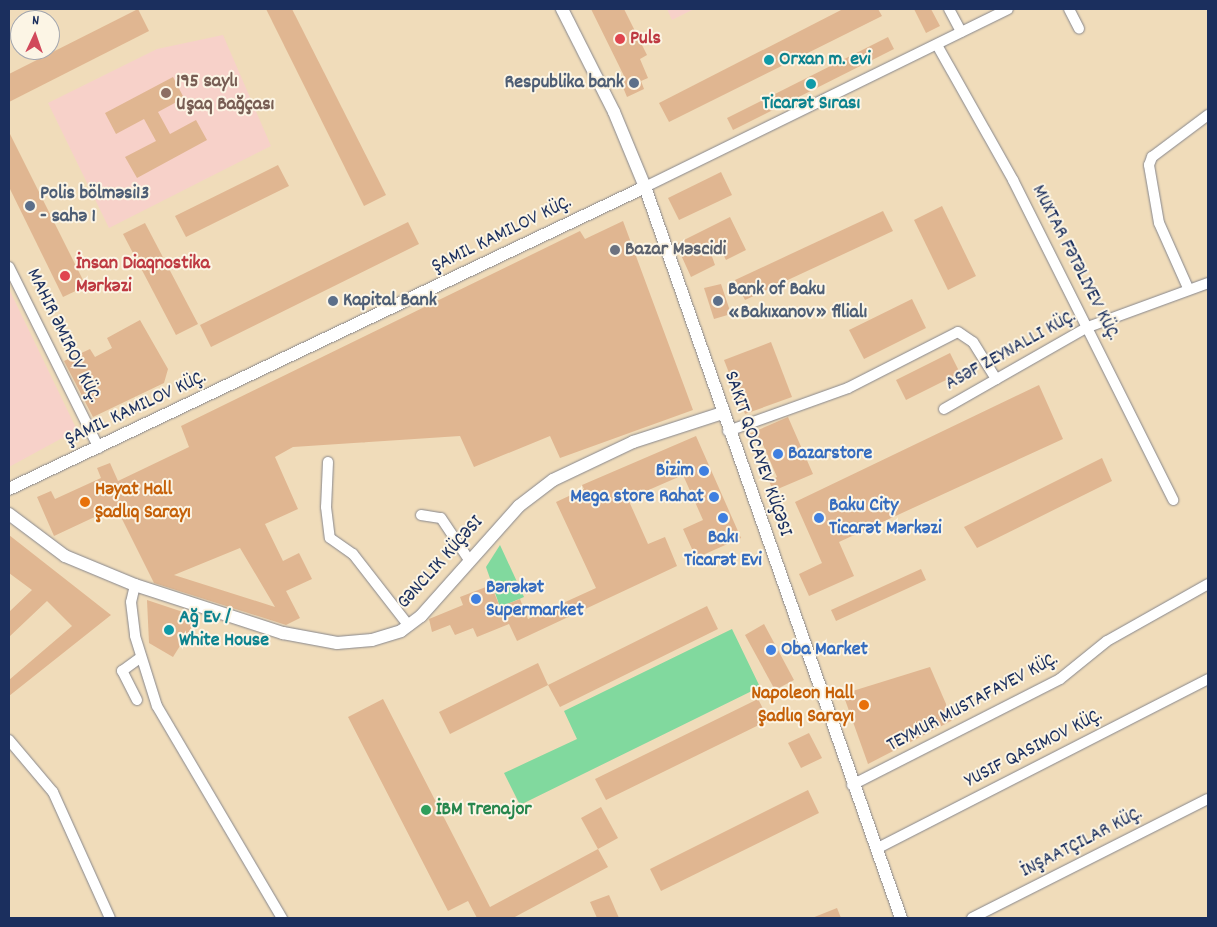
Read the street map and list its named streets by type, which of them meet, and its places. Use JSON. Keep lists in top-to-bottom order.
{
  "streets": {
    "street": [
      "ŞAMIL KAMILOV KÜÇ.",
      "MUXTAR FƏTƏLIYEV KÜÇ.",
      "MAHIR ƏMIROV KÜÇ.",
      "SAKIT QOCAYEV KÜÇƏSI",
      "GƏNCLIK KÜÇƏSI",
      "TEYMUR MUSTAFAYEV KÜÇ."
    ]
  },
  "crossings": [
    ["ŞAMIL KAMILOV KÜÇ.", "MUXTAR FƏTƏLIYEV KÜÇ."],
    ["ŞAMIL KAMILOV KÜÇ.", "MAHIR ƏMIROV KÜÇ."],
    ["ŞAMIL KAMILOV KÜÇ.", "SAKIT QOCAYEV KÜÇƏSI"],
    ["SAKIT QOCAYEV KÜÇƏSI", "GƏNCLIK KÜÇƏSI"],
    ["SAKIT QOCAYEV KÜÇƏSI", "TEYMUR MUSTAFAYEV KÜÇ."]
  ],
  "places": [
    "Puls",
    "Orxan m. evi",
    "Respublika bank",
    "Ticarət Sırası",
    "195 saylı Uşaq Bağçası",
    "Polis bölməsi13 - sahə 1",
    "Bazar Məscidi",
    "İnsan Diaqnostika Mərkəzi",
    "Kapital Bank",
    "Bank of Baku «Bakıxanov» filialı",
    "Bazarstore",
    "Bizim",
    "Mega store Rahat",
    "Həyat Hall Şadlıq Sarayı",
    "Bakı Ticarət Evi",
    "Baku City Ticarət Mərkəzi",
    "Bərəkət Supermarket",
    "Ağ Ev / White House",
    "Oba Market",
    "Napoleon Hall Şadlıq Sarayı",
    "İBM Trenajor"
  ],
  "north": "top"
}
